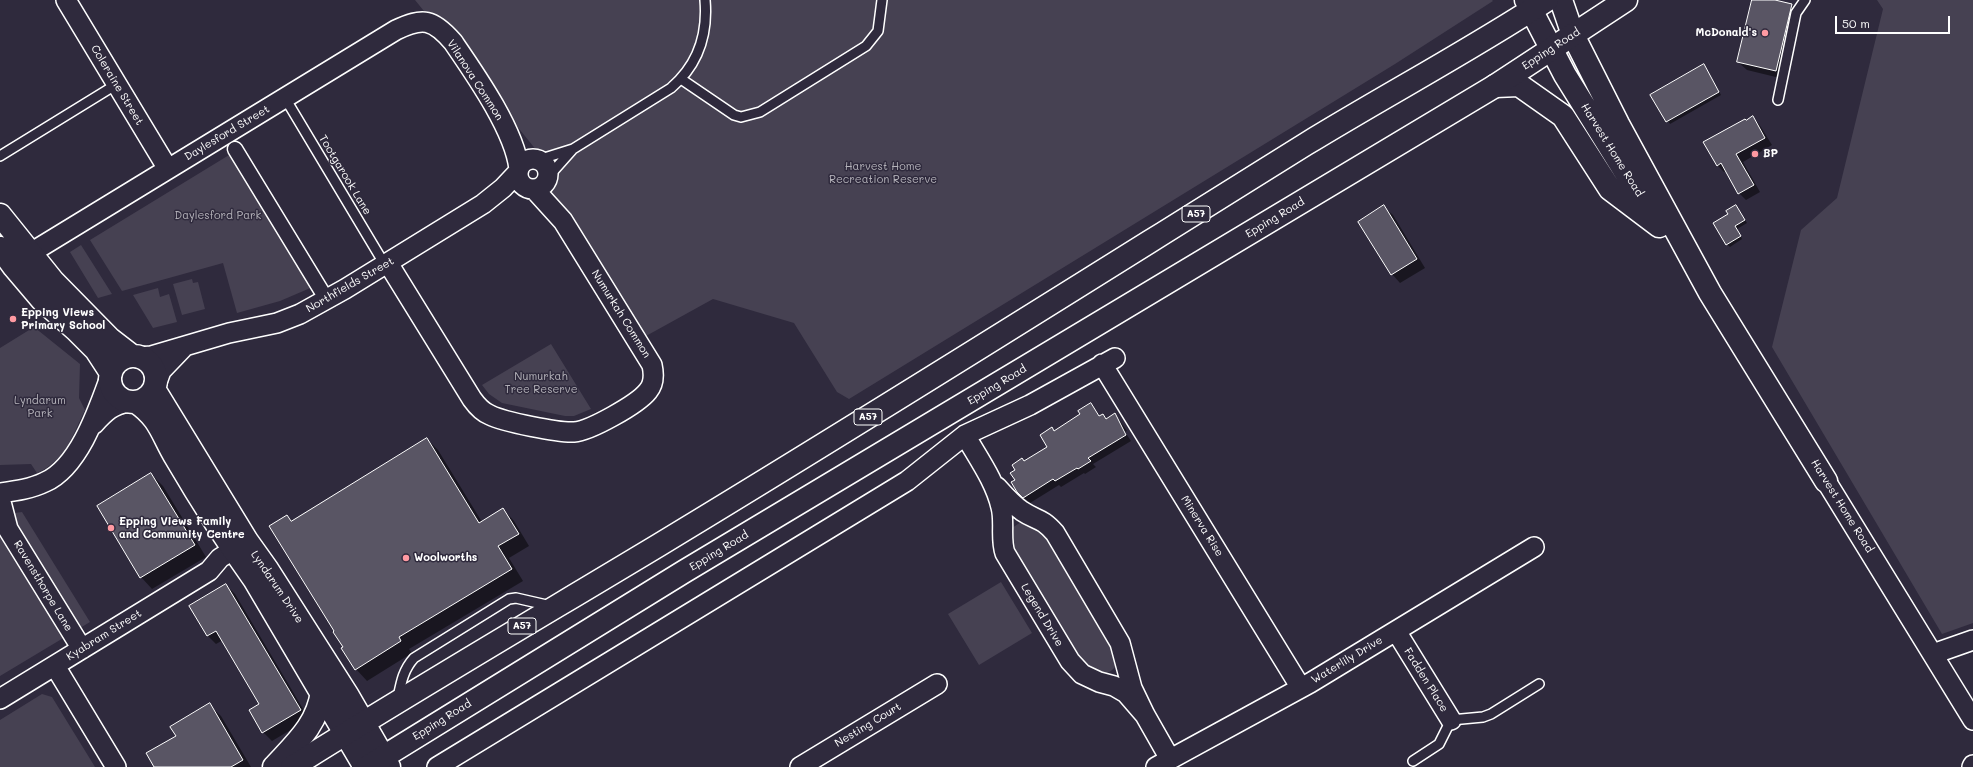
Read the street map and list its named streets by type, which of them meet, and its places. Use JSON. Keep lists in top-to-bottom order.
{
  "streets": {
    "main road": [
      "Epping Road",
      "Harvest Home Road",
      "A57",
      "Lyndarum Drive"
    ],
    "street": [
      "Vilanova Common",
      "Coleraine Street",
      "Daylesford Street",
      "Northfields Street",
      "Numurkah Common",
      "Minerva Rise",
      "Ravensthorpe Lane",
      "Legend Drive",
      "Kyabram Street",
      "Waterlily Drive",
      "Fadden Place",
      "Nesting Court"
    ],
    "lane": ["Tootgarook Lane"]
  },
  "crossings": [
    ["Epping Road", "Harvest Home Road"],
    ["Epping Road", "Lyndarum Drive"],
    ["Vilanova Common", "Daylesford Street"],
    ["Vilanova Common", "Northfields Street"],
    ["Coleraine Street", "Daylesford Street"],
    ["Daylesford Street", "Tootgarook Lane"],
    ["Harvest Home Road", "A57"],
    ["Tootgarook Lane", "Northfields Street"],
    ["Tootgarook Lane", "Numurkah Common"],
    ["A57", "Lyndarum Drive"],
    ["Northfields Street", "Numurkah Common"],
    ["Northfields Street", "Lyndarum Drive"],
    ["Minerva Rise", "Legend Drive"],
    ["Minerva Rise", "Waterlily Drive"],
    ["Ravensthorpe Lane", "Kyabram Street"],
    ["Lyndarum Drive", "Kyabram Street"],
    ["Legend Drive", "Waterlily Drive"],
    ["Waterlily Drive", "Fadden Place"]
  ],
  "parks": [
    "Harvest Home Recreation Reserve",
    "Daylesford Park",
    "Numurkah Tree Reserve",
    "Lyndarum Park"
  ],
  "places": [
    "McDonald's",
    "BP",
    "Epping Views Primary School",
    "Epping Views Family and Community Centre",
    "Woolworths"
  ],
  "scale_bar": "50 m"
}
